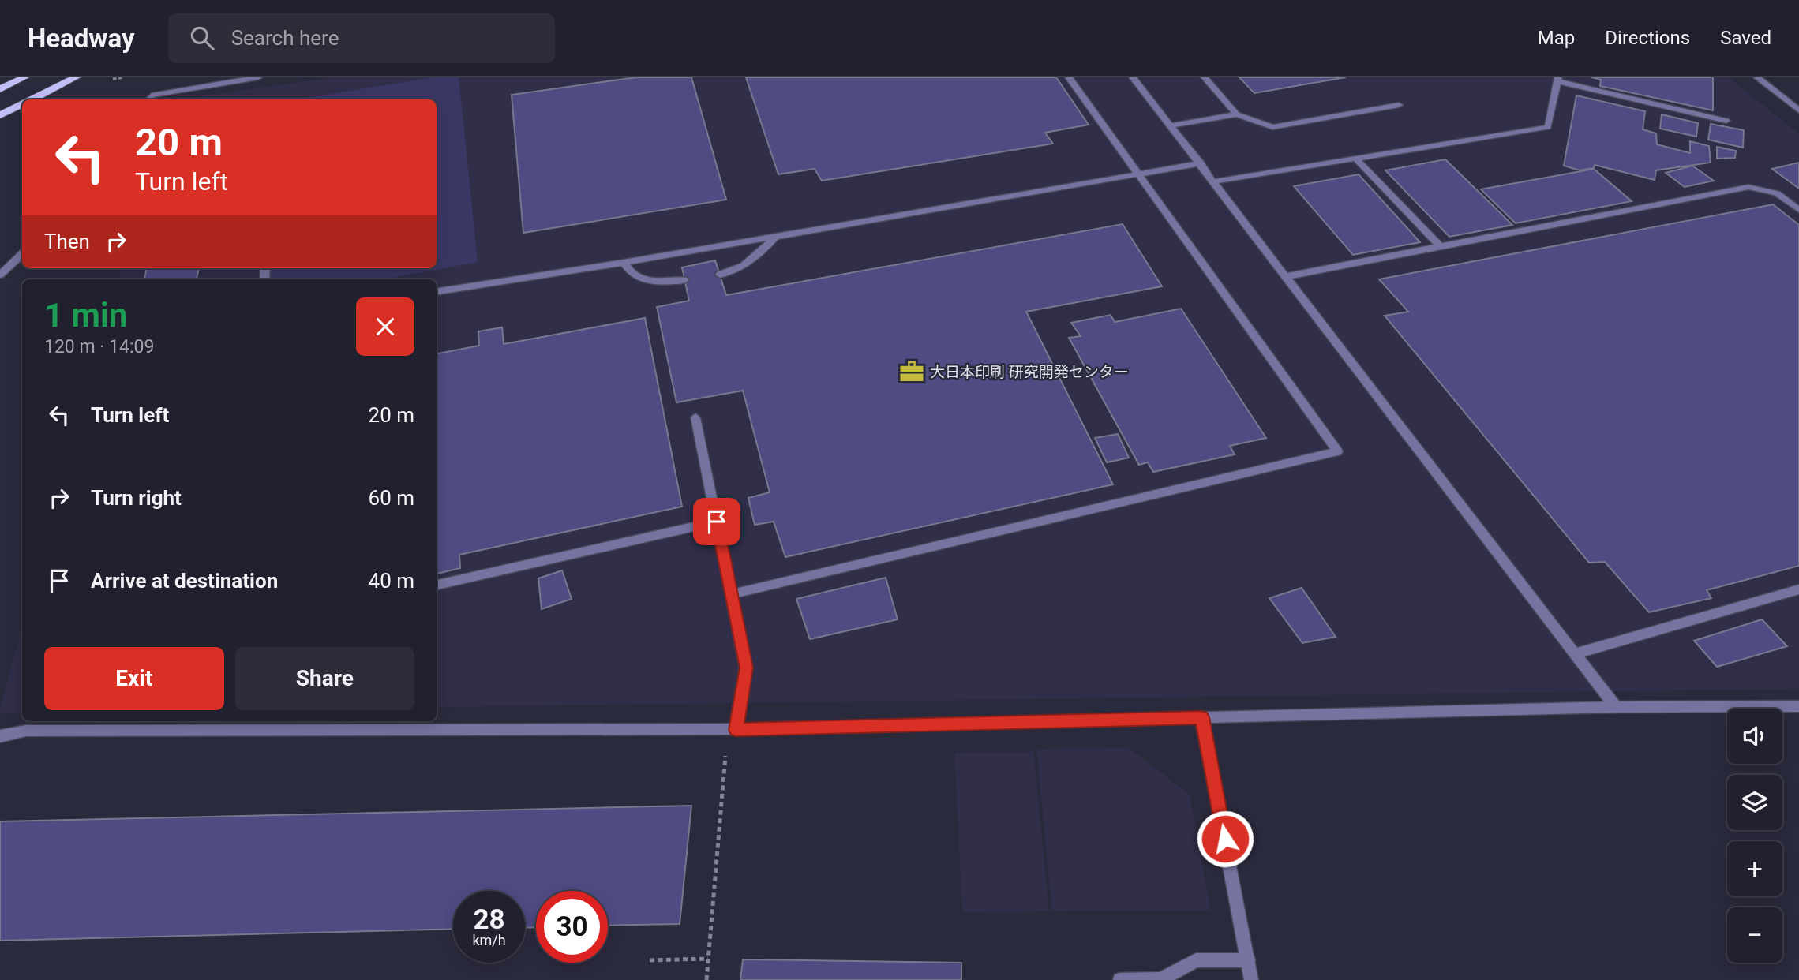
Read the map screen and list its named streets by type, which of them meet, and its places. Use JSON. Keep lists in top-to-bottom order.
{
  "places": {
    "office": ["大日本印刷 研究開発センター"]
  },
  "page": {
    "header": "Headway",
    "search": "Search here",
    "nav": ["Map", "Directions", "Saved"],
    "turn": ["20 m", "Turn left"],
    "then": "Then",
    "heading": ["1 min", "120 m · 14:09"],
    "list": [
      {
        "name": "Turn left",
        "value": "20 m"
      },
      {
        "name": "Turn right",
        "value": "60 m"
      },
      {
        "name": "Arrive at destination",
        "value": "40 m"
      }
    ],
    "buttons": ["Exit", "Share"],
    "map_buttons": ["+", "−"],
    "speed": "28 km/h",
    "limit": "30"
  }
}
